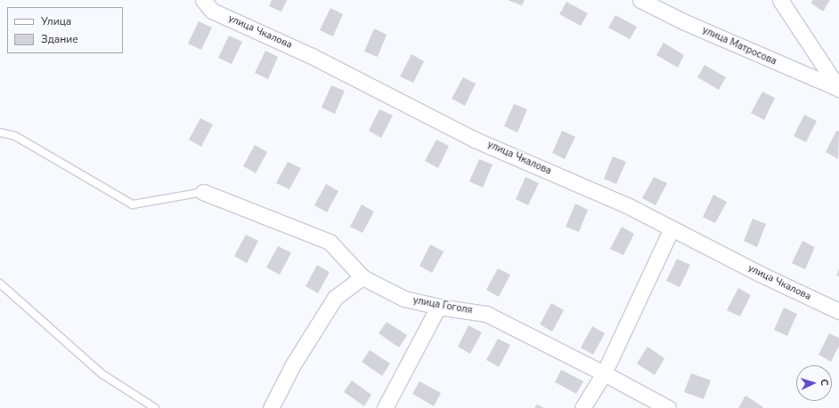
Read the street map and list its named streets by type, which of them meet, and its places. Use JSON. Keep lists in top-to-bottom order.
{
  "streets": {
    "street": ["улица Чкалова", "улица Матросова", "улица Гоголя"]
  },
  "legend": ["Улица", "Здание"],
  "north": "right"
}
